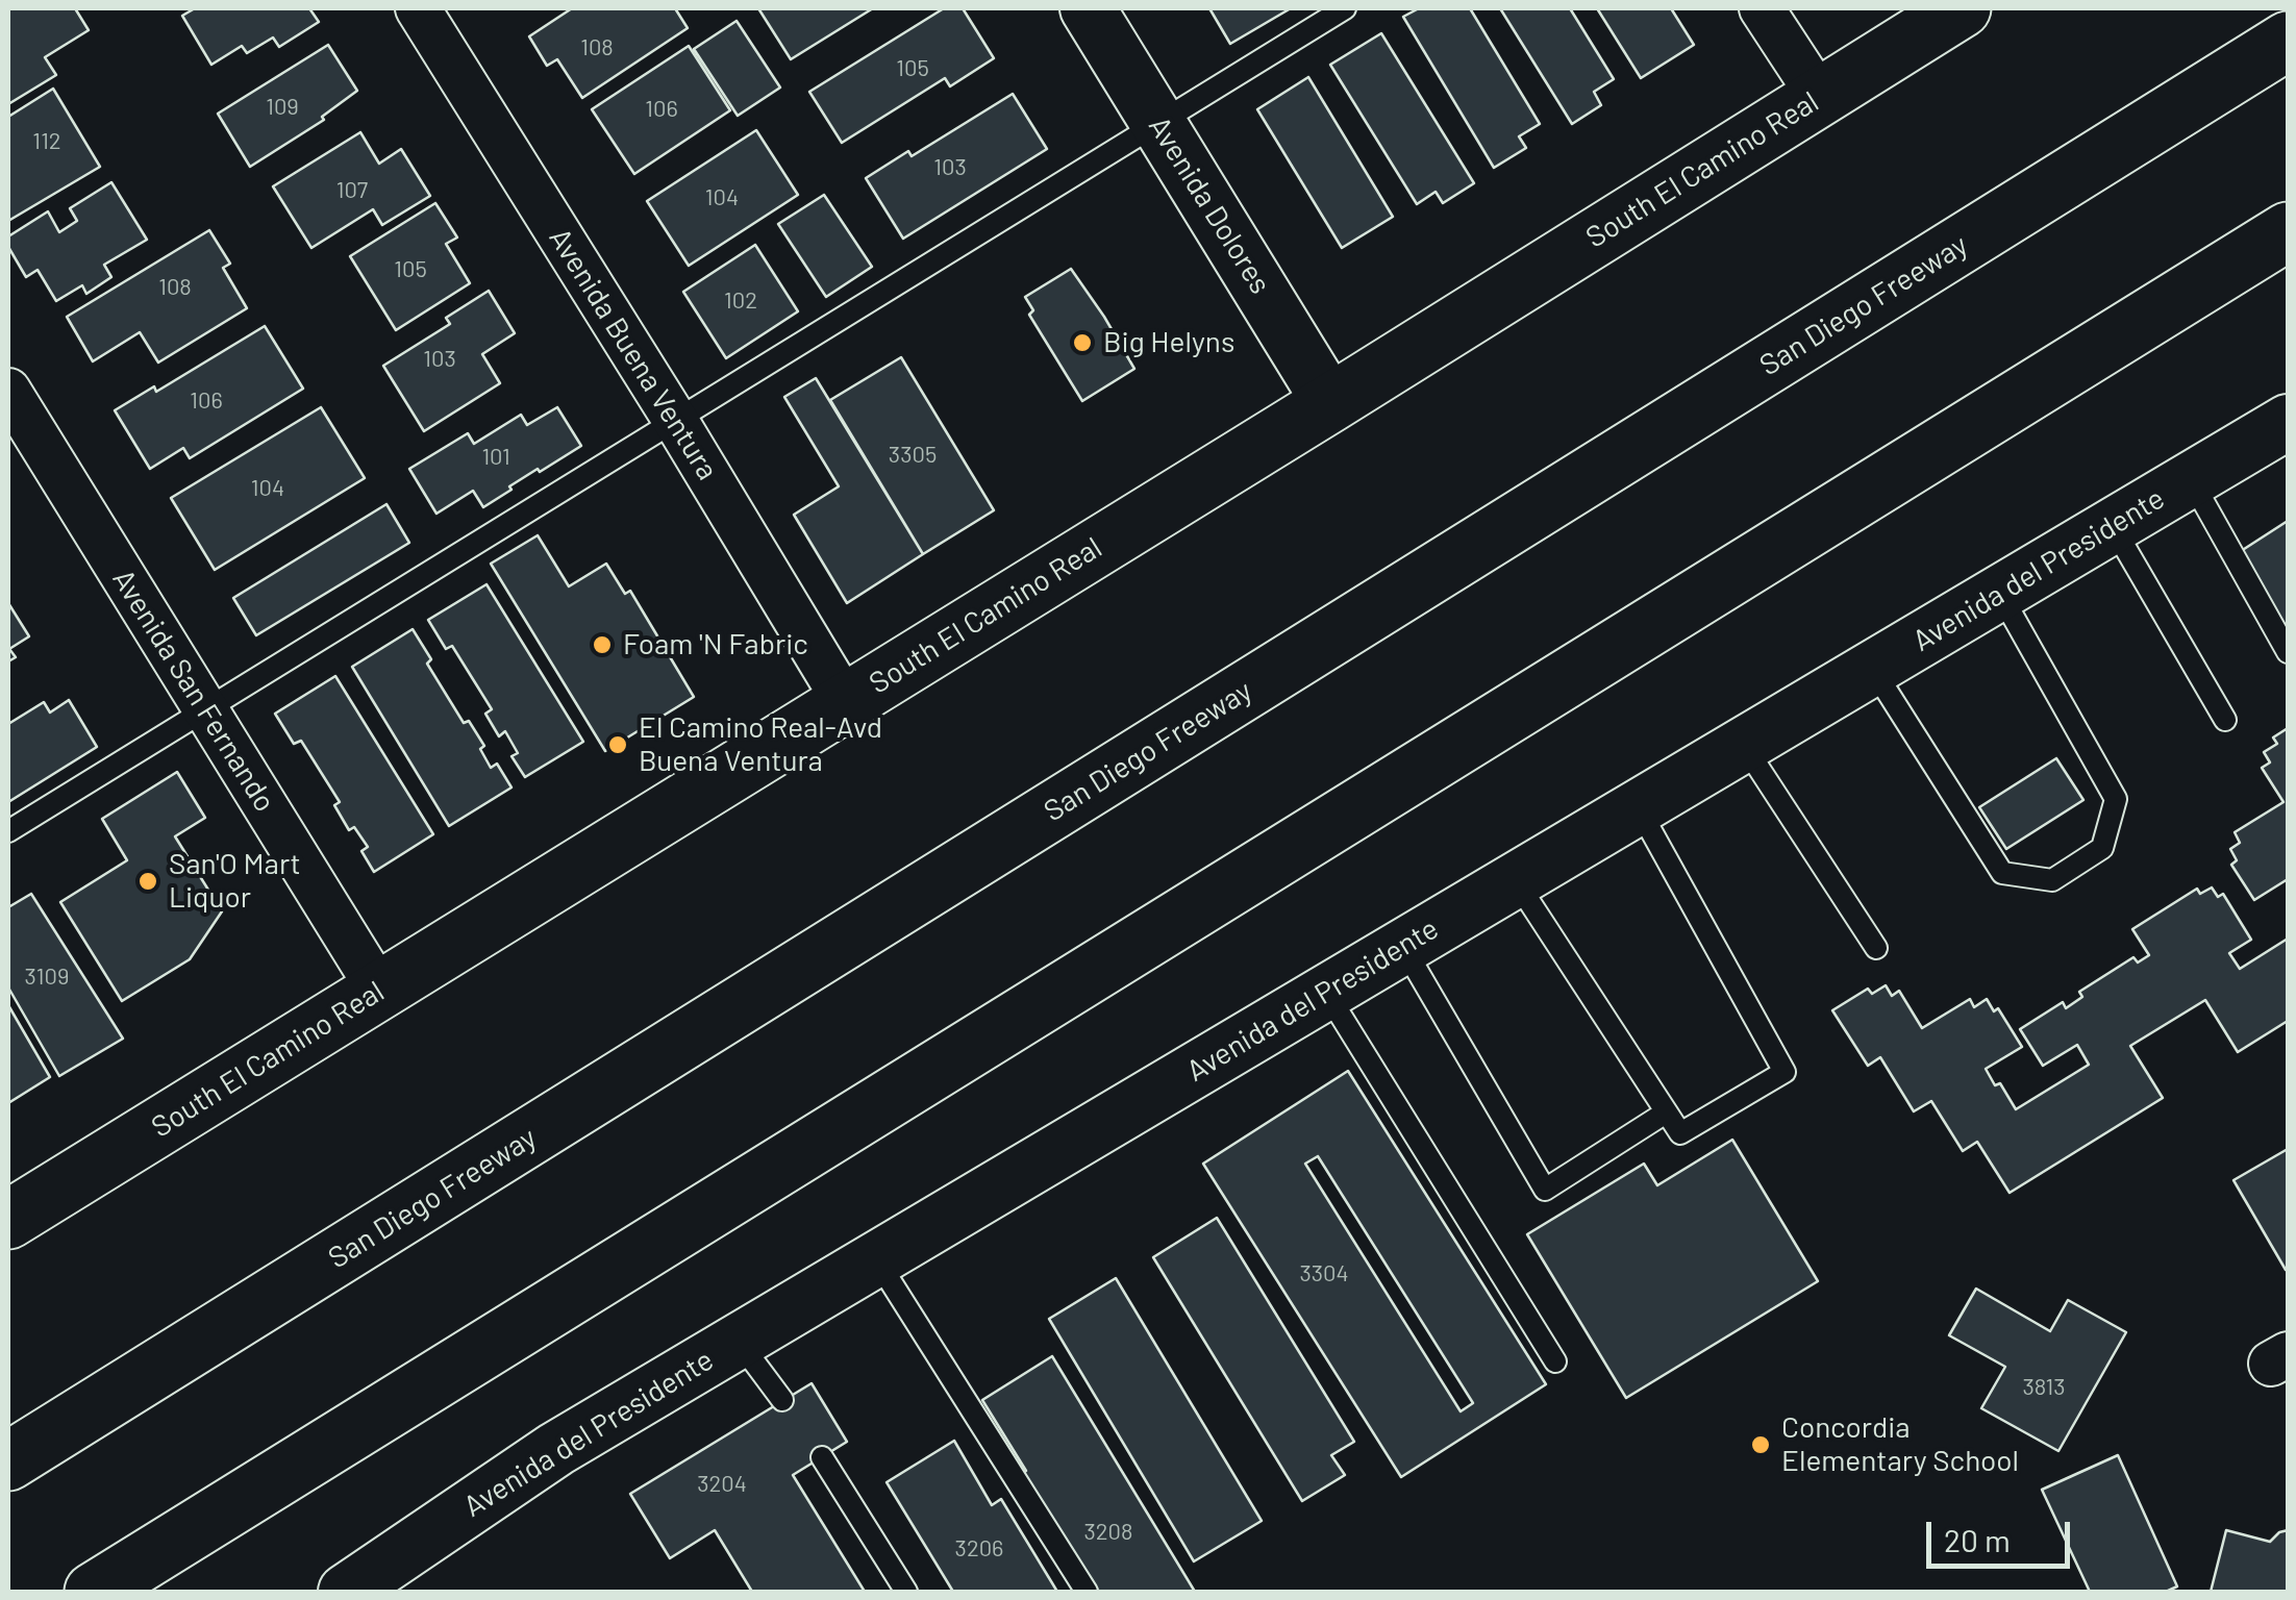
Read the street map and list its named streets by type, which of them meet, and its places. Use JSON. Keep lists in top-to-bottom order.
{
  "streets": {
    "main road": ["South El Camino Real", "San Diego Freeway"],
    "street": [
      "Avenida Dolores",
      "Avenida Buena Ventura",
      "Avenida del Presidente",
      "Avenida San Fernando"
    ]
  },
  "crossings": [
    ["South El Camino Real", "Avenida Dolores"],
    ["South El Camino Real", "Avenida Buena Ventura"],
    ["South El Camino Real", "Avenida San Fernando"]
  ],
  "places": [
    "Big Helyns",
    "Foam 'N Fabric",
    "El Camino Real-Avd Buena Ventura",
    "San'O Mart Liquor",
    "Concordia Elementary School"
  ],
  "house_numbers": [
    "108",
    "105",
    "109",
    "106",
    "112",
    "103",
    "107",
    "104",
    "105",
    "108",
    "102",
    "103",
    "106",
    "3305",
    "101",
    "104",
    "3109",
    "3304",
    "3813",
    "3204",
    "3208",
    "3206"
  ],
  "scale_bar": "20 m"
}
